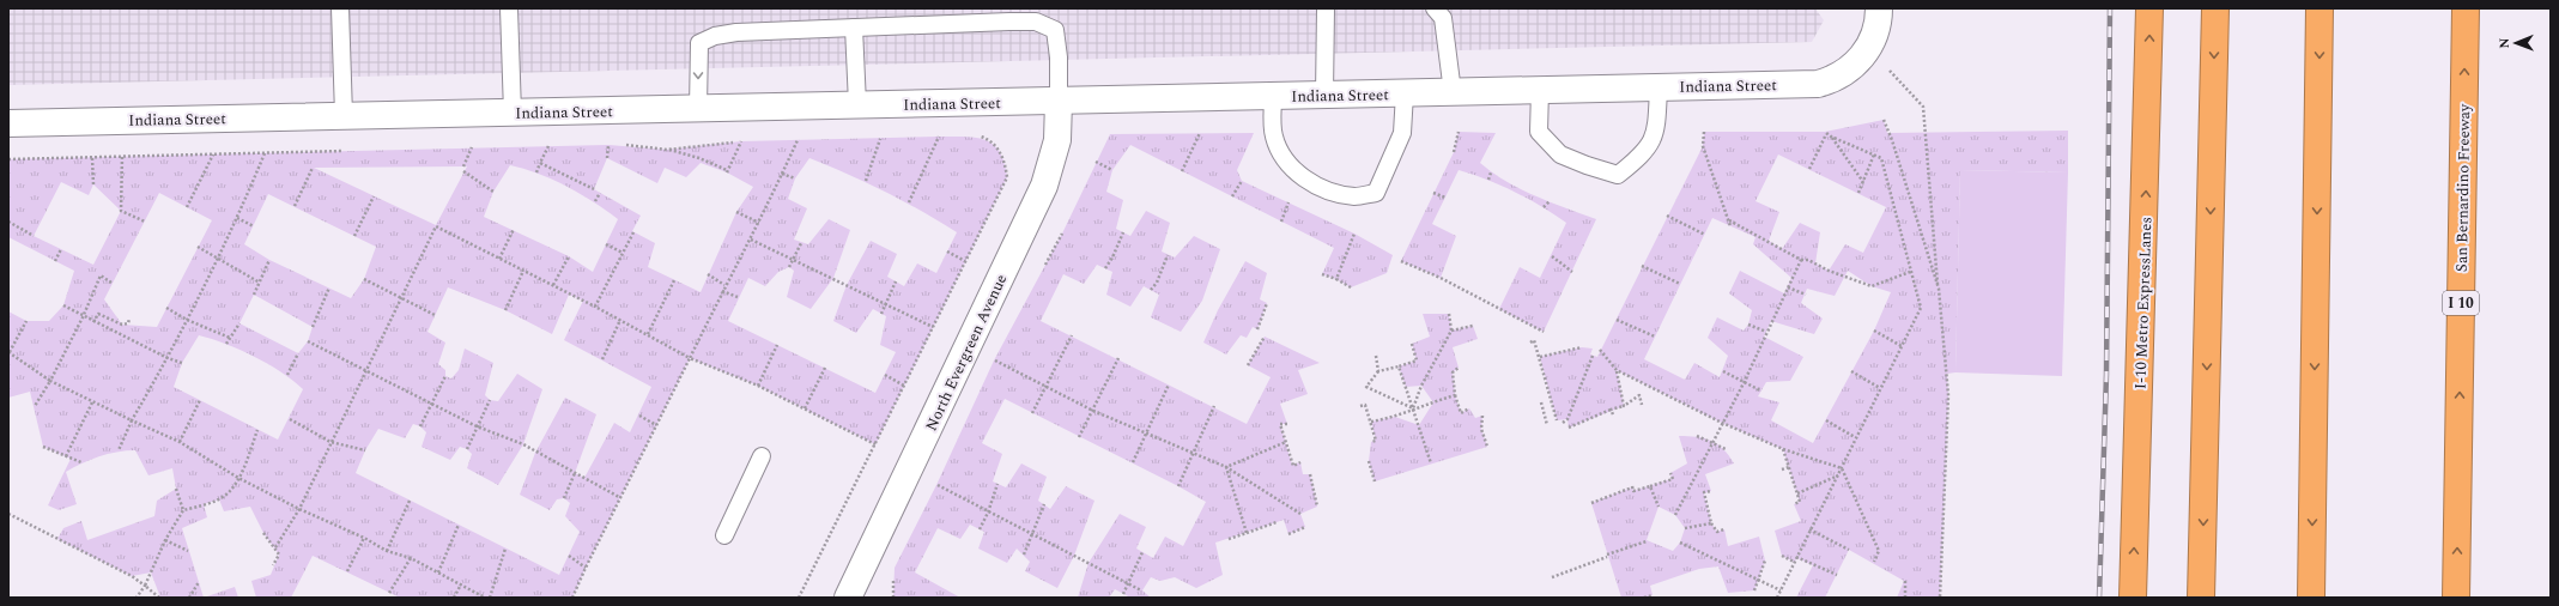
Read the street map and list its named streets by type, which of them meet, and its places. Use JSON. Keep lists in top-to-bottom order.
{
  "streets": {
    "highway": ["San Bernardino Freeway", "I-10 Metro ExpressLanes", "I 10"],
    "street": ["Indiana Street", "North Evergreen Avenue"]
  },
  "crossings": [
    ["Indiana Street", "North Evergreen Avenue"]
  ],
  "north": "left"
}
